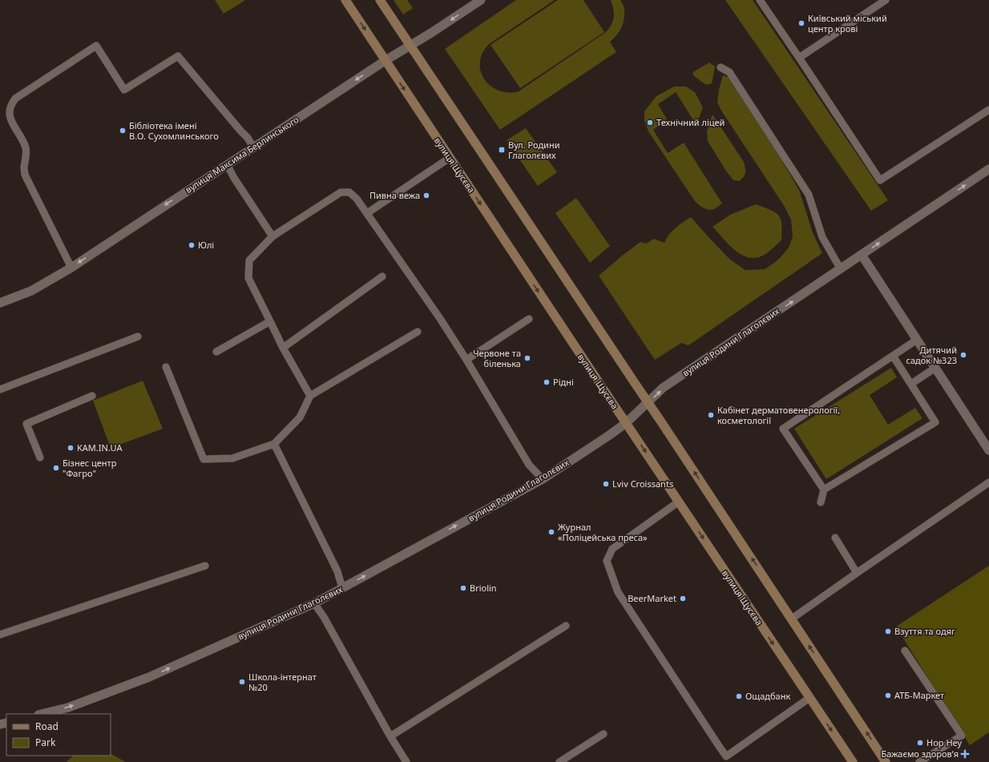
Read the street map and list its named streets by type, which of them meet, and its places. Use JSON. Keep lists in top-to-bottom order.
{
  "streets": {
    "main road": ["вулиця Щусєва"],
    "street": ["вулиця Максима Берлинського", "вулиця Родини Глаголєвих"]
  },
  "crossings": [
    ["вулиця Максима Берлинського", "вулиця Щусєва"],
    ["вулиця Щусєва", "вулиця Родини Глаголєвих"]
  ],
  "one_way": ["вулиця Максима Берлинського", "вулиця Родини Глаголєвих"],
  "places": {
    "other": [
      "Київський міський центр крові",
      "Технічний ліцей",
      "Бібліотека імені В.О. Сухомлинського",
      "Пивна вежа",
      "Юлі",
      "Дитячий садок №323",
      "Червоне та біленька",
      "Рідні",
      "Кабінет дерматовенерології, косметології",
      "KAM.IN.UA",
      "Бізнес центр \"Фагро\"",
      "Lviv Croissants",
      "Журнал «Поліцейська преса»",
      "Briolin",
      "BeerMarket",
      "Взуття та одяг",
      "Школа-інтернат №20",
      "АТБ-Маркет",
      "Ощадбанк",
      "Hop Hey"
    ],
    "transit": ["Вул. Родини Глаголєвих"],
    "health": ["Бажаємо здоровʼя"]
  },
  "legend": ["Road", "Park"]
}
